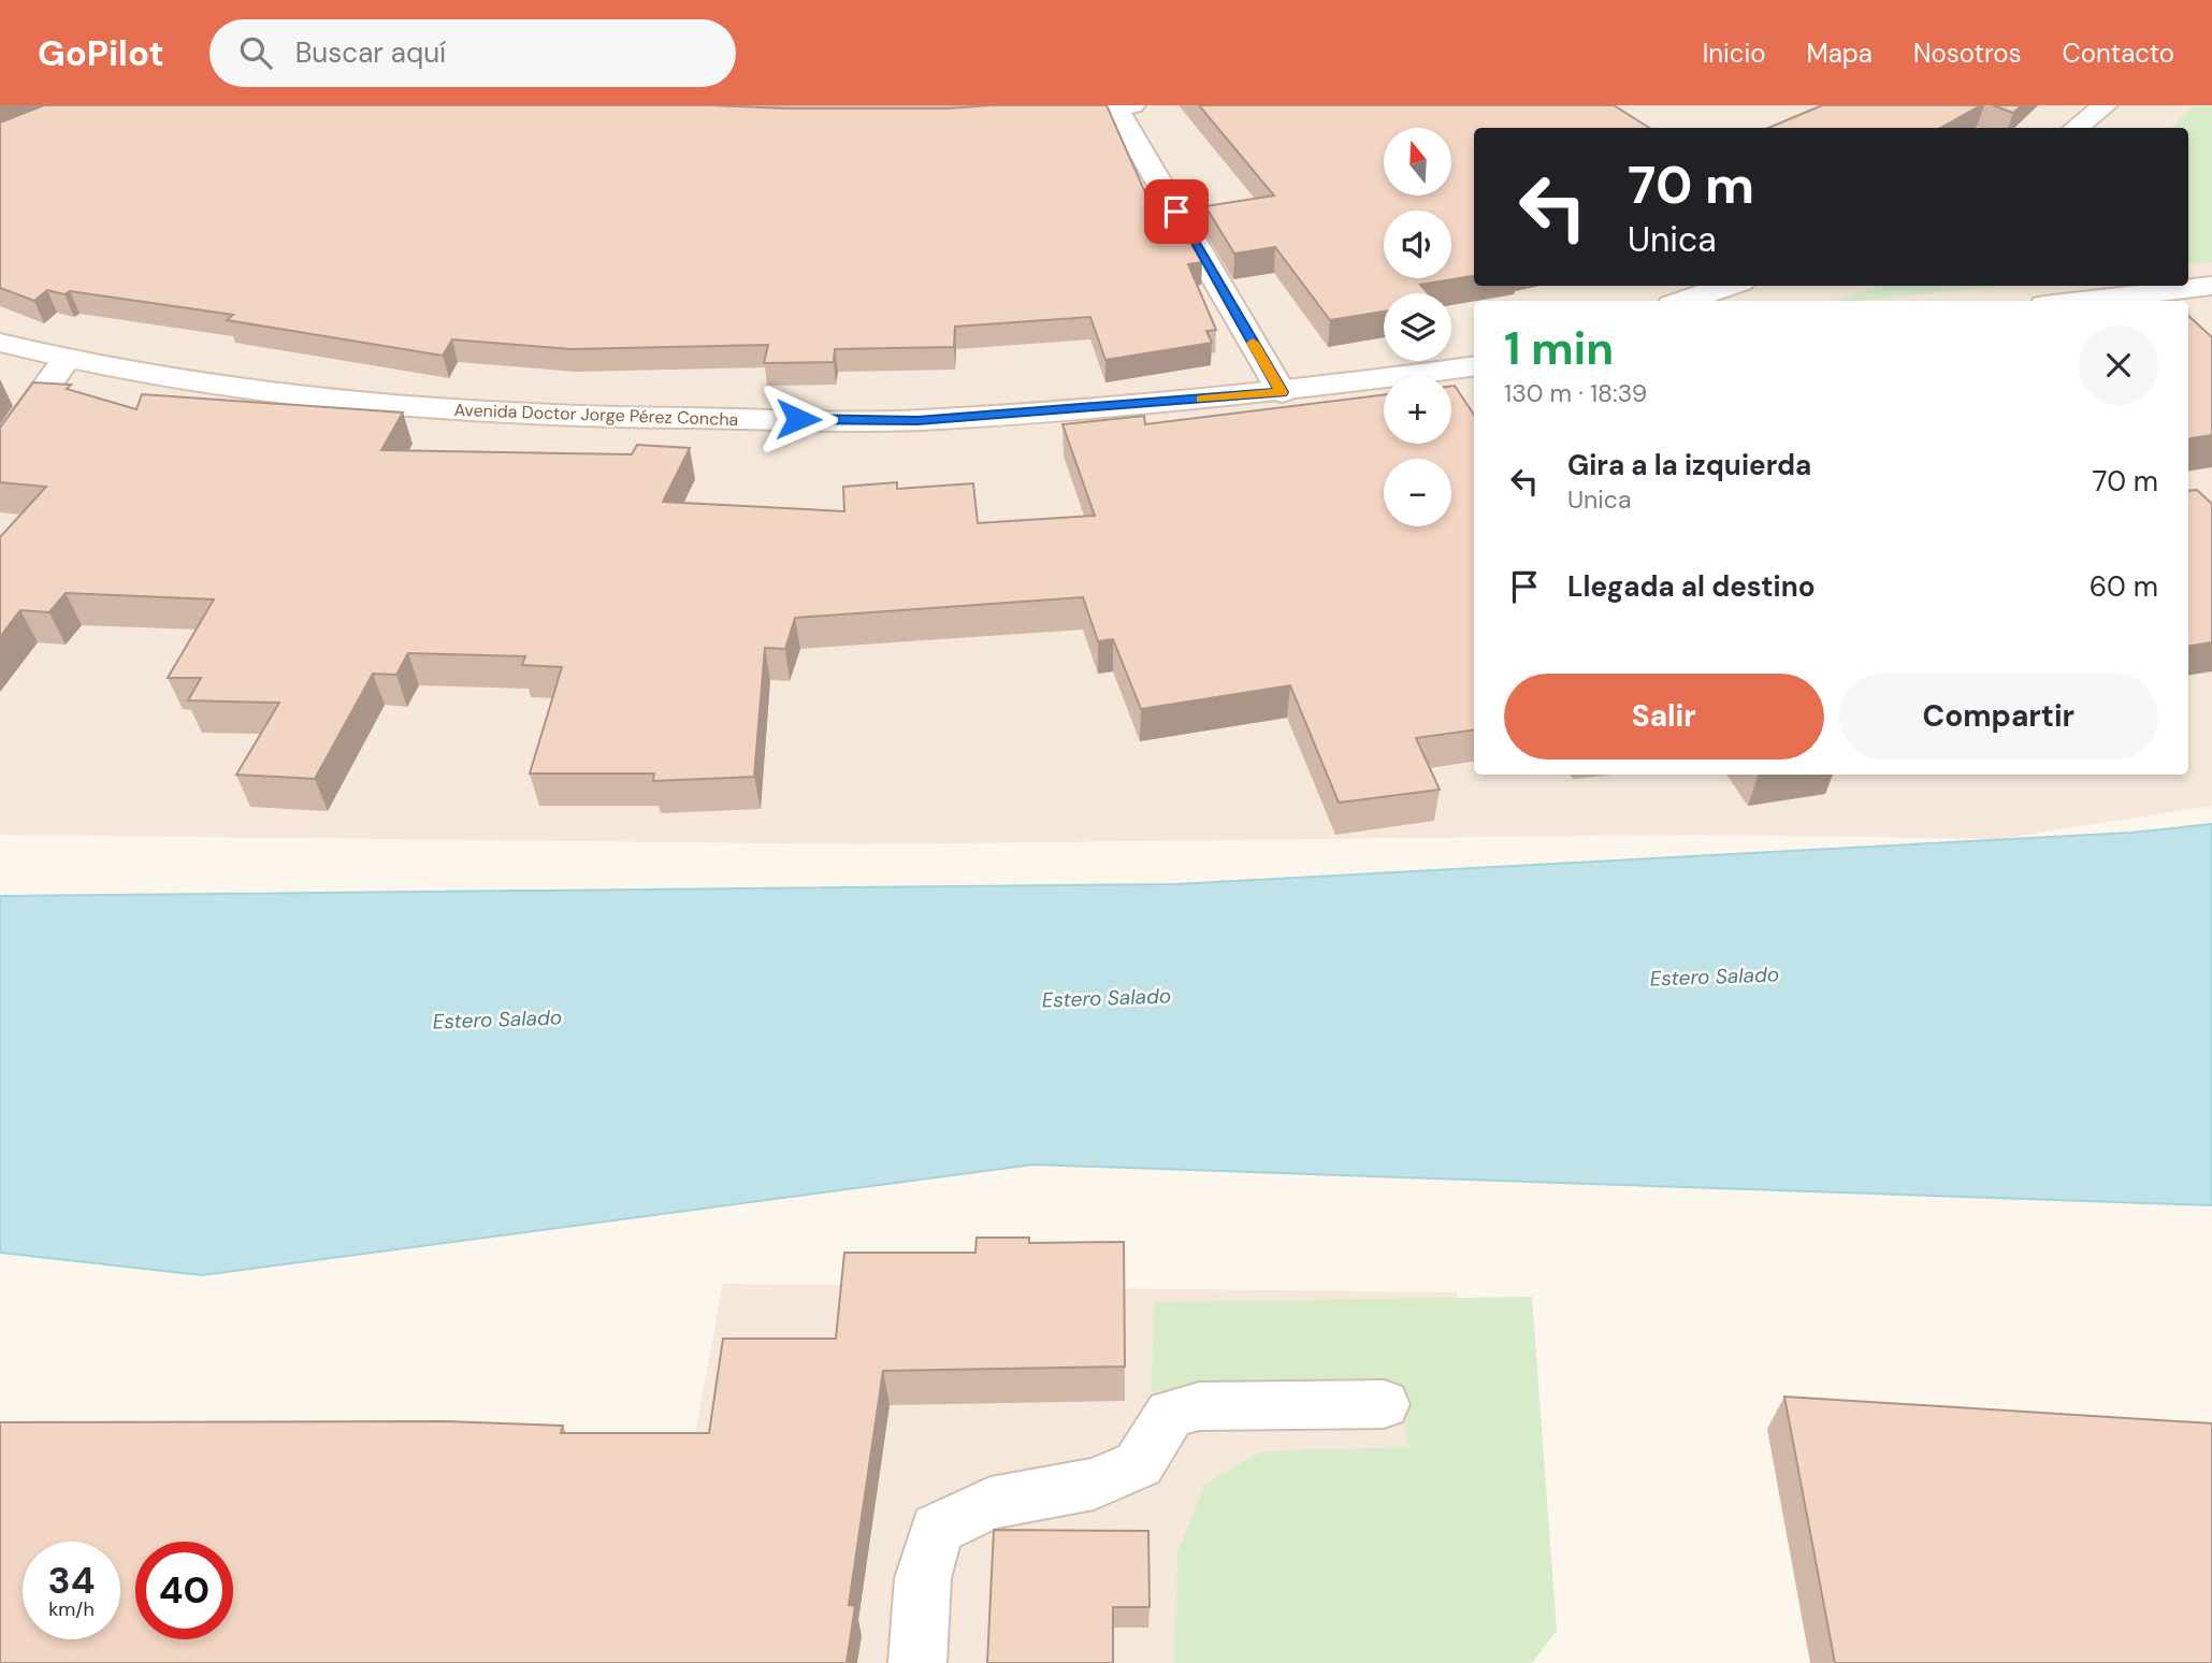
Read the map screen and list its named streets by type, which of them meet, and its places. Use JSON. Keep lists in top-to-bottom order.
{
  "streets": {
    "street": ["Avenida Doctor Jorge Pérez Concha"]
  },
  "water": ["Estero Salado"],
  "north": "top",
  "page": {
    "header": "GoPilot",
    "search": "Buscar aquí",
    "nav": [
      "Inicio",
      "Mapa",
      "Nosotros",
      "Contacto"
    ],
    "map_buttons": ["+", "−"],
    "turn": ["70 m", "Unica"],
    "heading": ["1 min", "130 m · 18:39"],
    "list": [
      {
        "name": "Gira a la izquierda",
        "note": "Unica",
        "value": "70 m"
      },
      {
        "name": "Llegada al destino",
        "value": "60 m"
      }
    ],
    "buttons": ["Salir", "Compartir"],
    "speed": "34 km/h",
    "limit": "40"
  }
}
